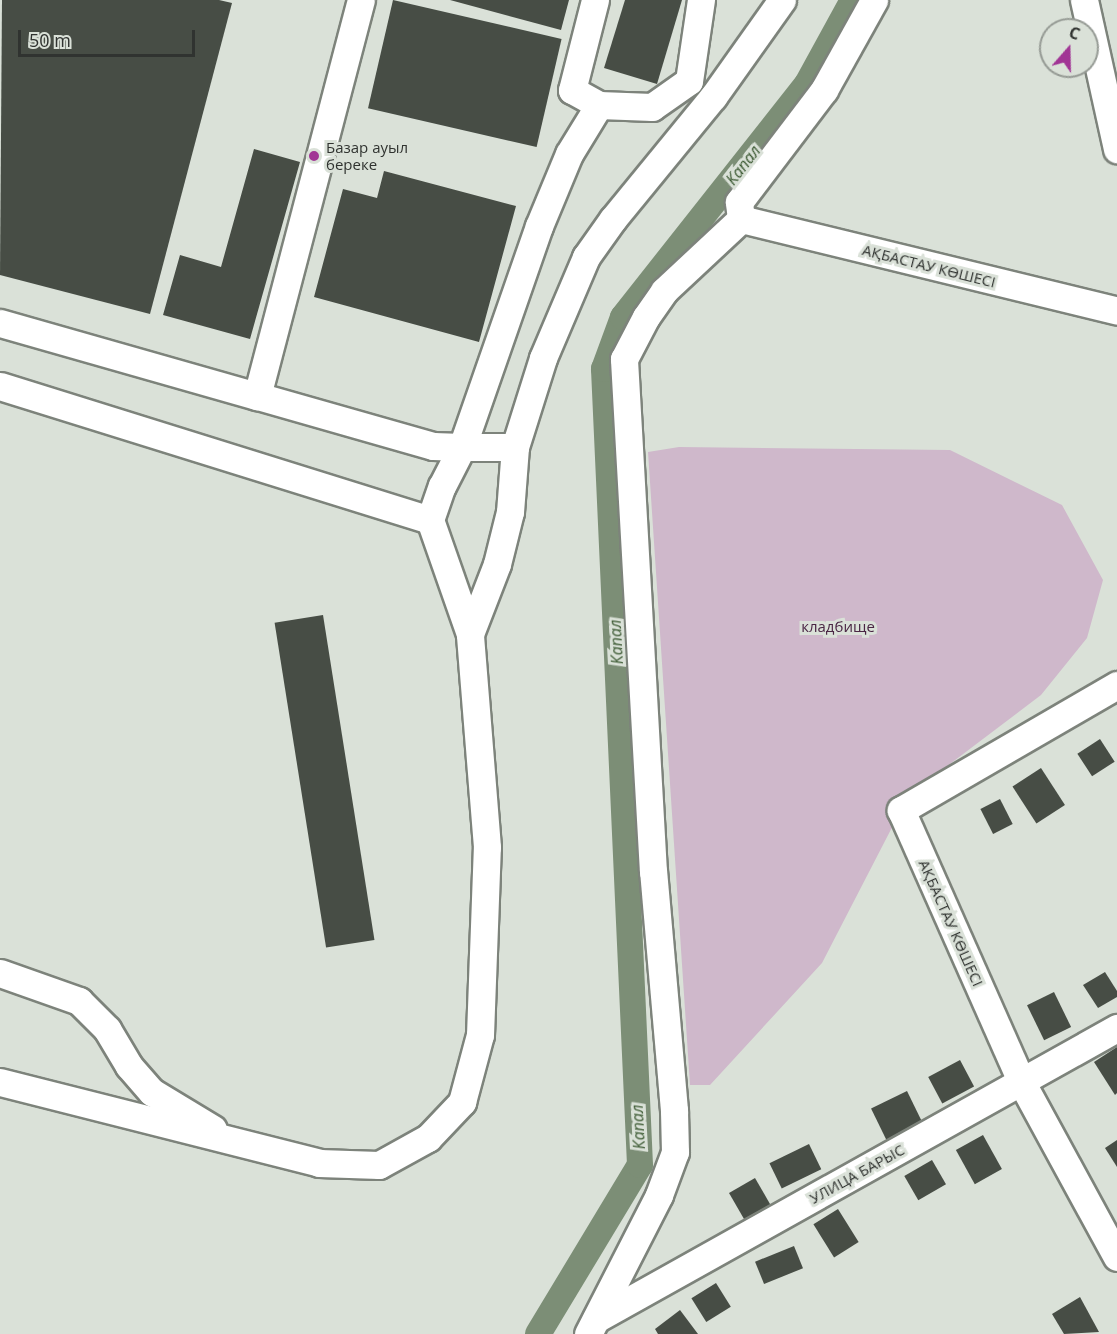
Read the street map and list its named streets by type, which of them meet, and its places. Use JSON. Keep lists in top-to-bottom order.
{
  "streets": {
    "street": ["АҚБАСТАУ КӨШЕСІ", "УЛИЦА БАРЫС"]
  },
  "crossings": [
    ["АҚБАСТАУ КӨШЕСІ", "УЛИЦА БАРЫС"]
  ],
  "water": ["Капал"],
  "parks": ["кладбище"],
  "places": ["Базар ауыл береке"],
  "scale_bar": "50 m",
  "north": "top"
}
